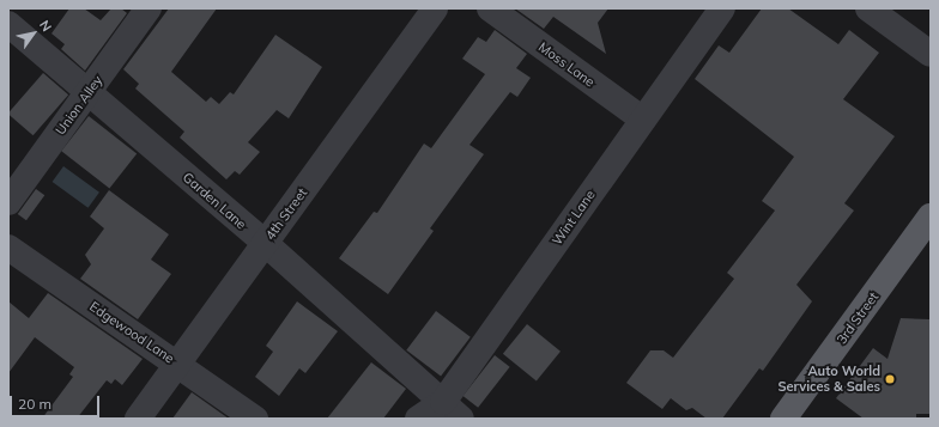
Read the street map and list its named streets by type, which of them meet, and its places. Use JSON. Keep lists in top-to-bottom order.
{
  "streets": {
    "main road": ["3rd Street"],
    "street": [
      "Moss Lane",
      "Union Alley",
      "Garden Lane",
      "4th Street",
      "Wint Lane",
      "Edgewood Lane"
    ]
  },
  "crossings": [
    ["Moss Lane", "Wint Lane"],
    ["Union Alley", "Garden Lane"],
    ["Garden Lane", "4th Street"],
    ["Garden Lane", "Wint Lane"],
    ["4th Street", "Edgewood Lane"]
  ],
  "places": ["Auto World Services & Sales"],
  "scale_bar": "20 m",
  "north": "top right"
}
